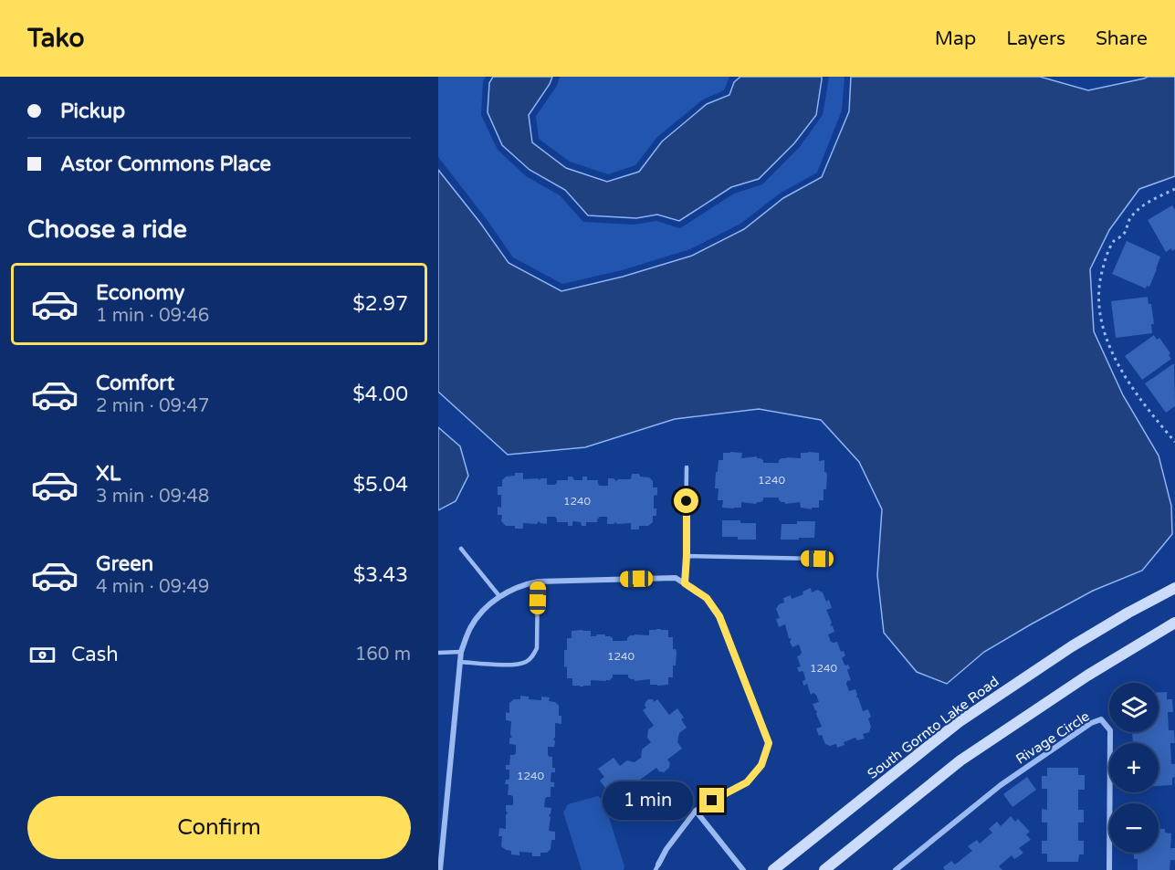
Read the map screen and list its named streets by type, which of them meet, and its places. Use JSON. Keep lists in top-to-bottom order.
{
  "streets": {
    "street": ["South Gornto Lake Road", "Rivage Circle"]
  },
  "house_numbers": [
    "1240",
    "1240",
    "1240",
    "1240",
    "1240"
  ],
  "page": {
    "header": "Tako",
    "nav": ["Map", "Layers", "Share"],
    "banner": ["Pickup", "Astor Commons Place"],
    "heading": "Choose a ride",
    "list": [
      {
        "name": "Economy",
        "note": "1 min · 09:46",
        "value": "$2.97"
      },
      {
        "name": "Comfort",
        "note": "2 min · 09:47",
        "value": "$4.00"
      },
      {
        "name": "XL",
        "note": "3 min · 09:48",
        "value": "$5.04"
      },
      {
        "name": "Green",
        "note": "4 min · 09:49",
        "value": "$3.43"
      }
    ],
    "pay": ["Cash", "160 m"],
    "map_buttons": ["+", "−"],
    "bubble": "1 min",
    "buttons": "Confirm"
  }
}
